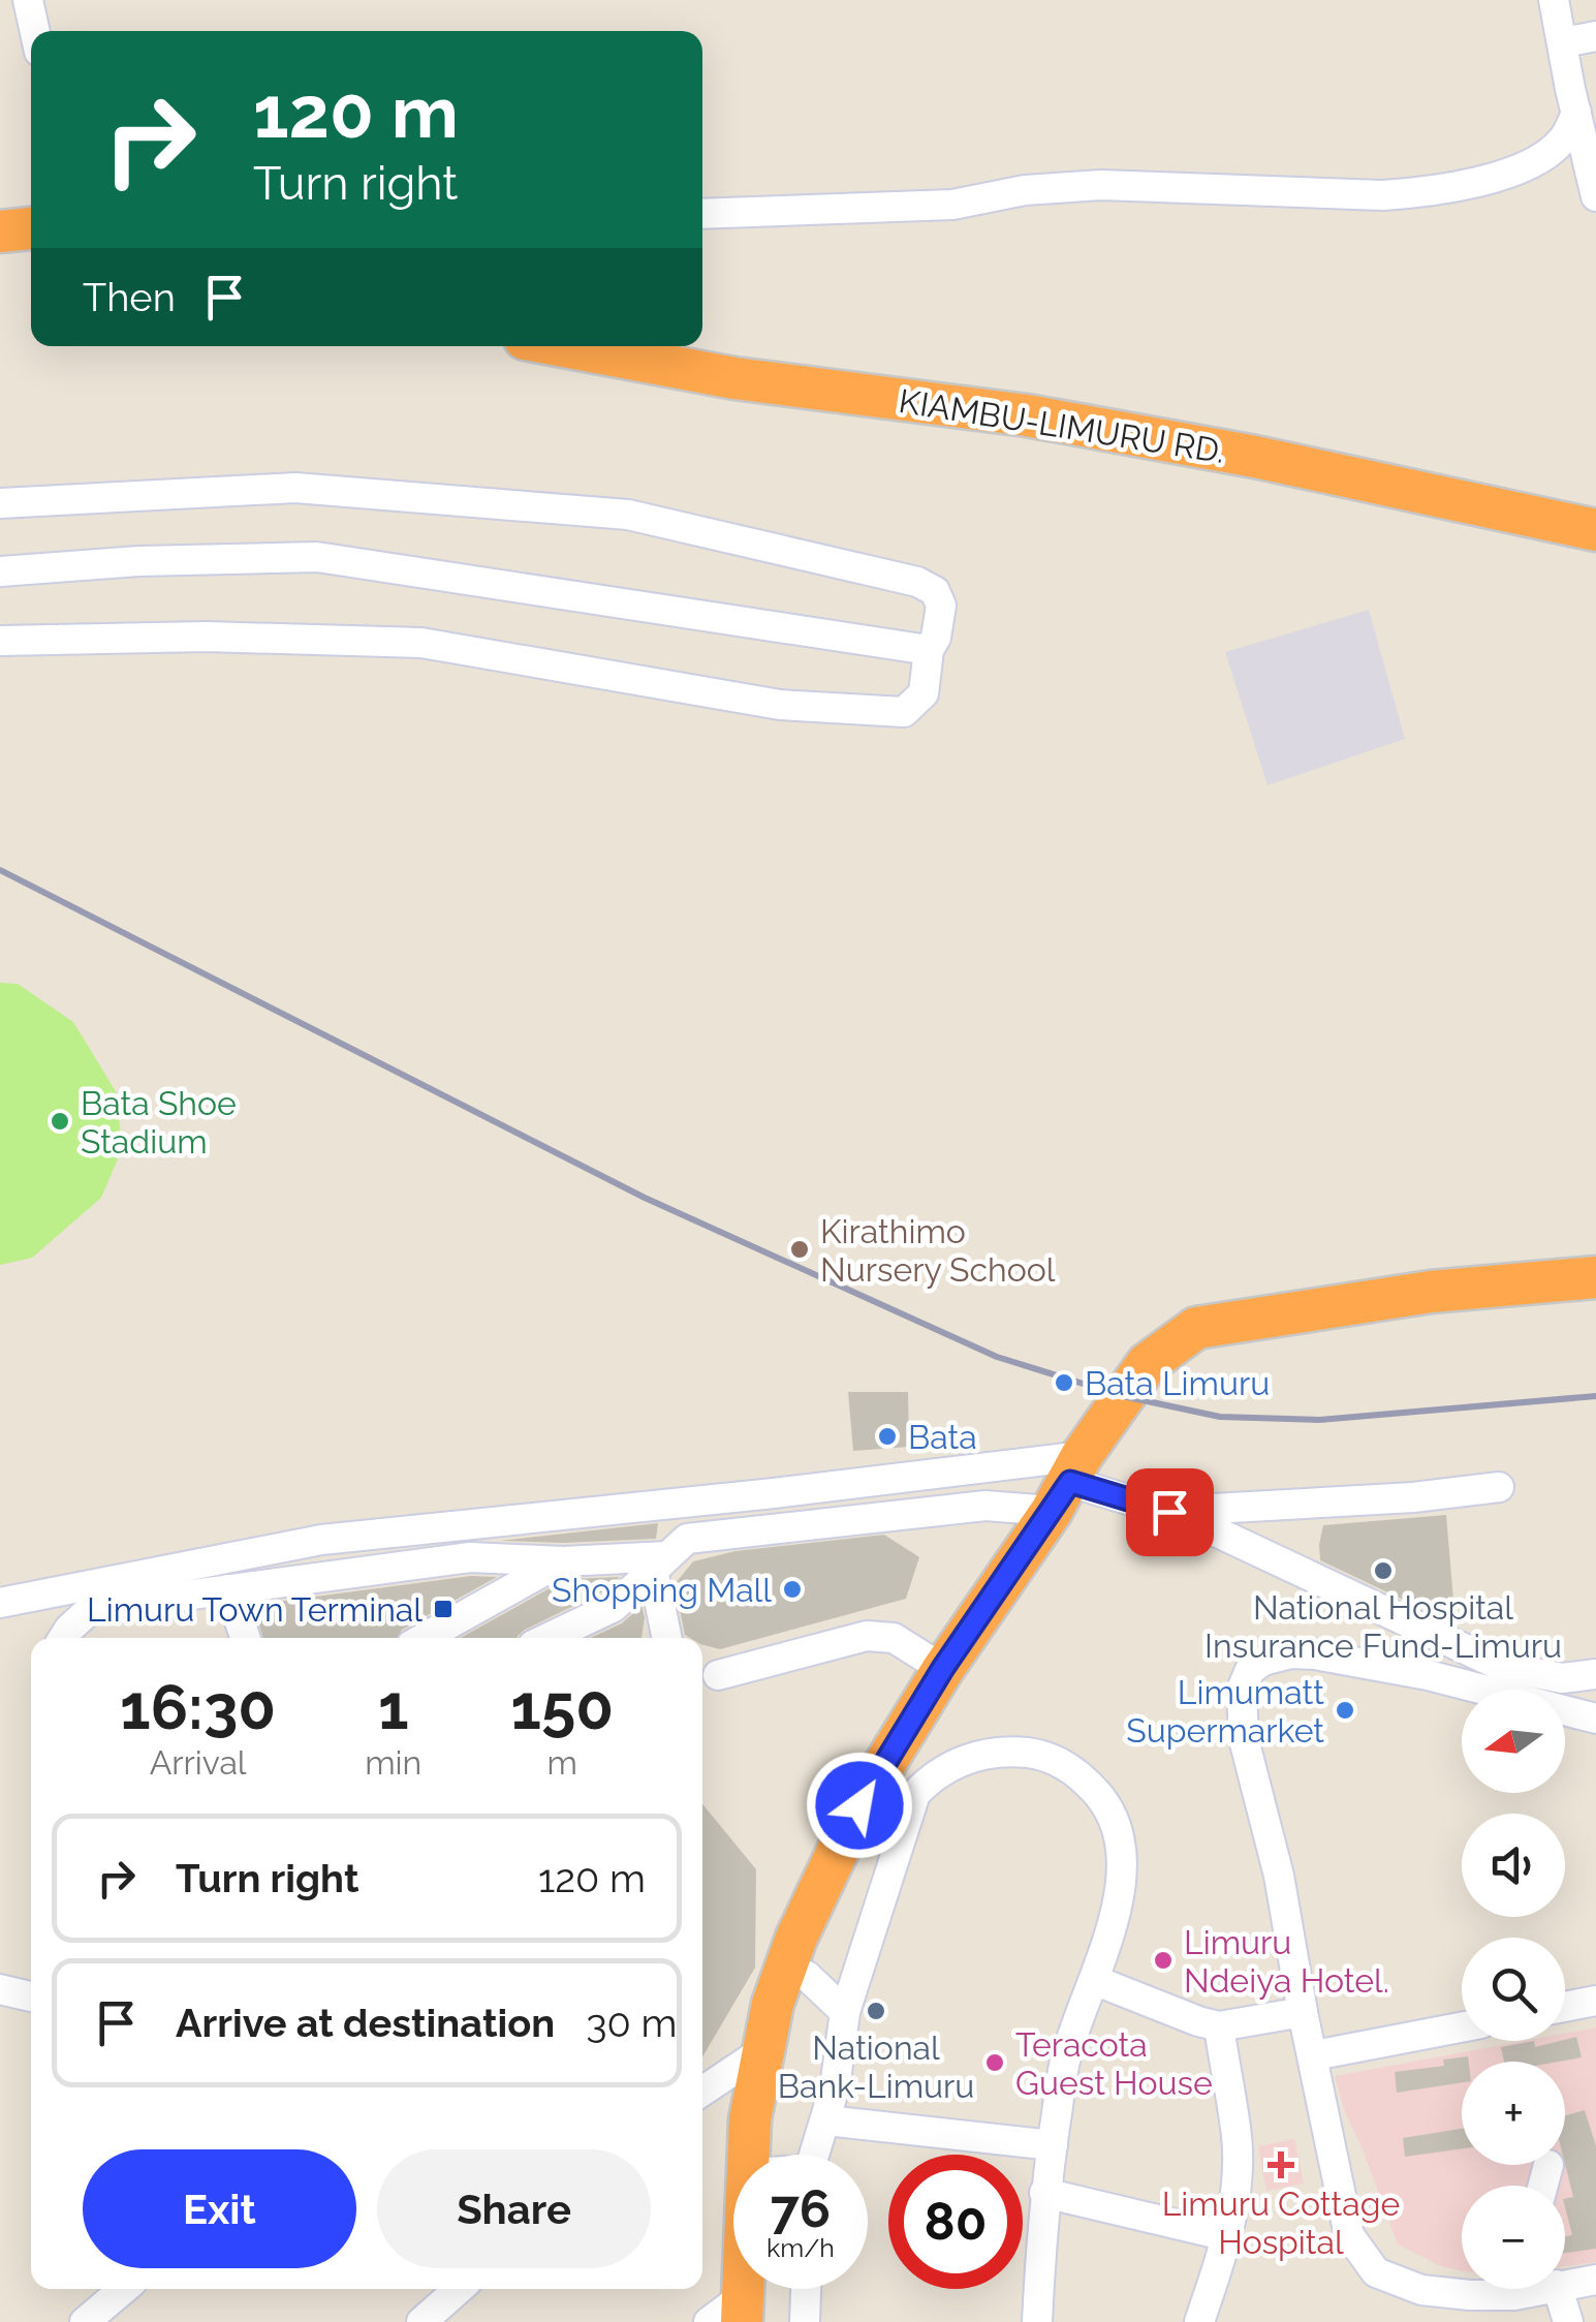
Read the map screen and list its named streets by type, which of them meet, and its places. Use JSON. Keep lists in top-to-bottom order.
{
  "streets": {
    "highway": ["KIAMBU-LIMURU RD."]
  },
  "places": {
    "other": [
      "Bata Shoe Stadium",
      "Kirathimo Nursery School",
      "Bata Limuru",
      "Bata",
      "National Hospital Insurance Fund-Limuru",
      "Shopping Mall",
      "Limumatt Supermarket",
      "Limuru Ndeiya Hotel.",
      "National Bank-Limuru",
      "Teracota Guest House"
    ],
    "transit": ["Limuru Town Terminal"],
    "health": ["Limuru Cottage Hospital"]
  },
  "north": "left",
  "page": {
    "turn": ["120 m", "Turn right"],
    "then": "Then",
    "eta": [
      "16:30",
      "Arrival",
      "1",
      "min",
      "150",
      "m"
    ],
    "map_buttons": ["+", "−"],
    "list": [
      {
        "name": "Turn right",
        "value": "120 m"
      },
      {
        "name": "Arrive at destination",
        "value": "30 m"
      }
    ],
    "buttons": ["Exit", "Share"],
    "speed": "76 km/h",
    "limit": "80"
  }
}
